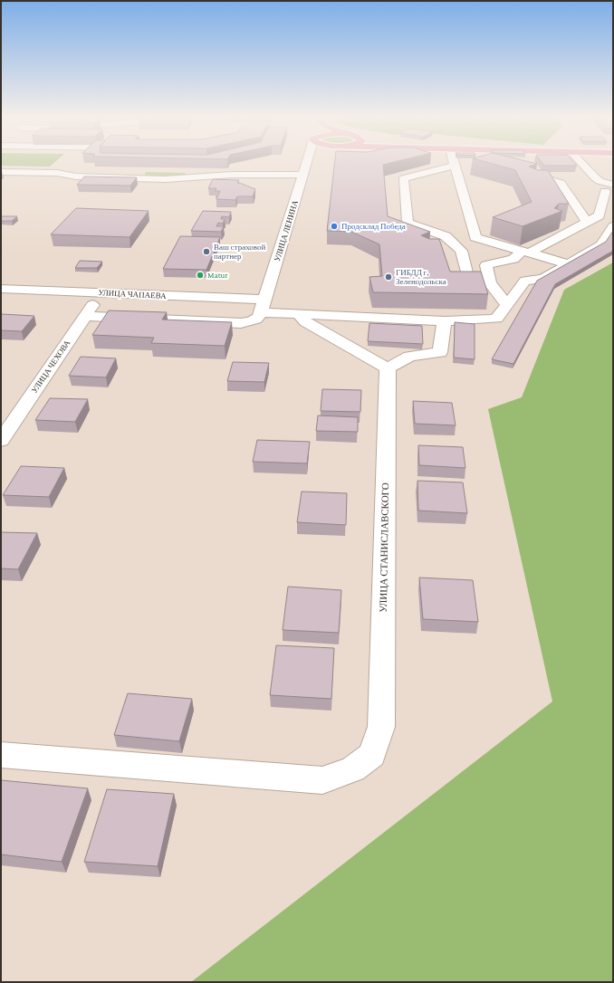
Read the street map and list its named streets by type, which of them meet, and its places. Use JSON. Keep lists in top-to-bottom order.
{
  "streets": {
    "street": [
      "УЛИЦА ЛЕНИНА",
      "УЛИЦА ЧАПАЕВА",
      "УЛИЦА ЧЕХОВА",
      "УЛИЦА СТАНИСЛАВСКОГО"
    ]
  },
  "crossings": [
    ["УЛИЦА ЛЕНИНА", "УЛИЦА ЧАПАЕВА"],
    ["УЛИЦА ЧАПАЕВА", "УЛИЦА ЧЕХОВА"]
  ],
  "places": [
    "Продсклад Победа",
    "Ваш страховой партнер",
    "Matur",
    "ГИБДД г. Зеленодольска"
  ]
}
